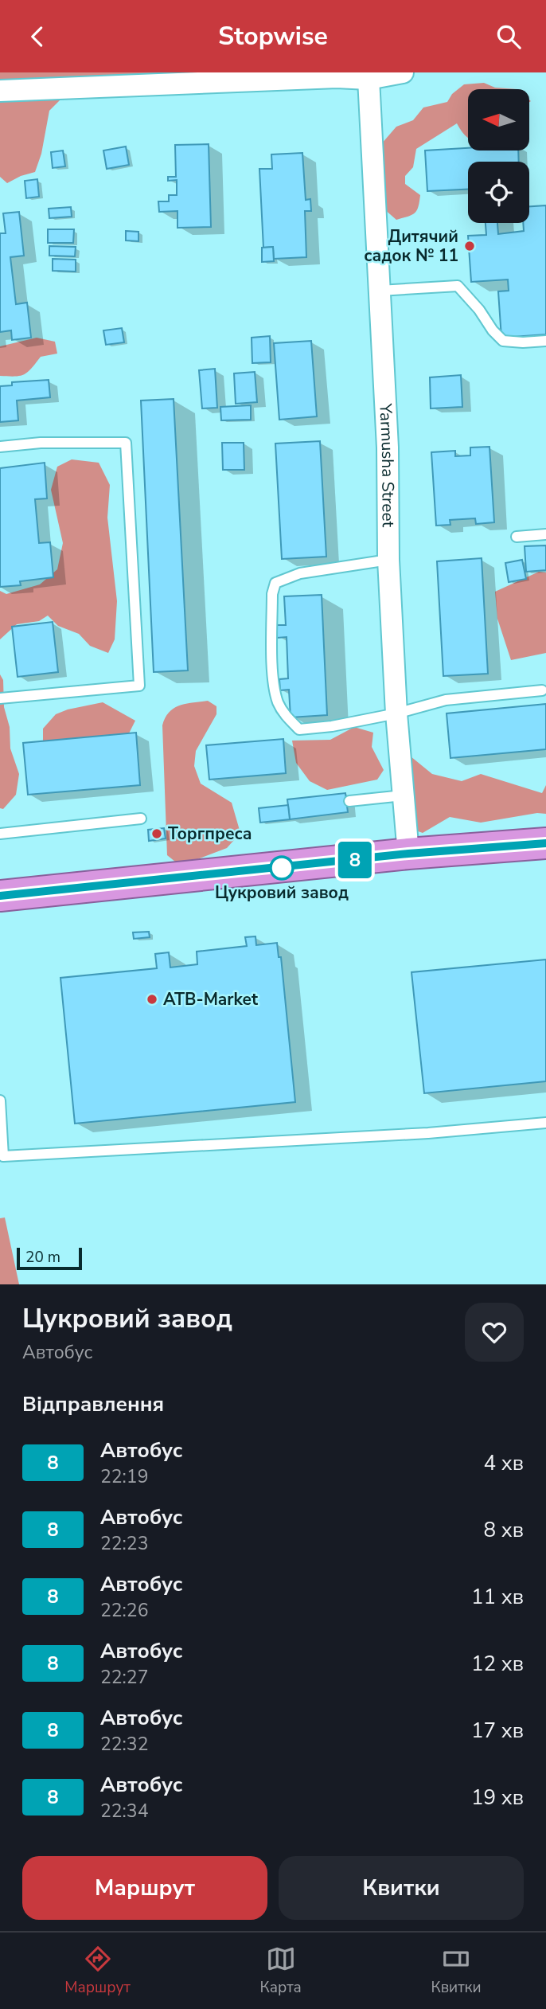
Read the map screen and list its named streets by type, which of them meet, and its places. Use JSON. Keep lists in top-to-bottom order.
{
  "streets": {
    "street": ["Yarmusha Street"]
  },
  "places": [
    "Дитячий садок № 11",
    "Торгпреса",
    "Цукровий завод",
    "ATB-Market"
  ],
  "lines": ["bus line 8"],
  "scale_bar": "20 m",
  "north": "left",
  "page": {
    "header": "Stopwise",
    "on_map": "8",
    "scale": "20 m",
    "heading": [
      ["Цукровий завод", "Автобус"],
      "Відправлення"
    ],
    "list": [
      {
        "mark": "8",
        "name": "Автобус",
        "note": "22:19",
        "value": "4 хв"
      },
      {
        "mark": "8",
        "name": "Автобус",
        "note": "22:23",
        "value": "8 хв"
      },
      {
        "mark": "8",
        "name": "Автобус",
        "note": "22:26",
        "value": "11 хв"
      },
      {
        "mark": "8",
        "name": "Автобус",
        "note": "22:27",
        "value": "12 хв"
      },
      {
        "mark": "8",
        "name": "Автобус",
        "note": "22:32",
        "value": "17 хв"
      },
      {
        "mark": "8",
        "name": "Автобус",
        "note": "22:34",
        "value": "19 хв"
      }
    ],
    "buttons": ["Маршрут", "Квитки"],
    "tabs": ["Маршрут", "Карта", "Квитки"]
  }
}
